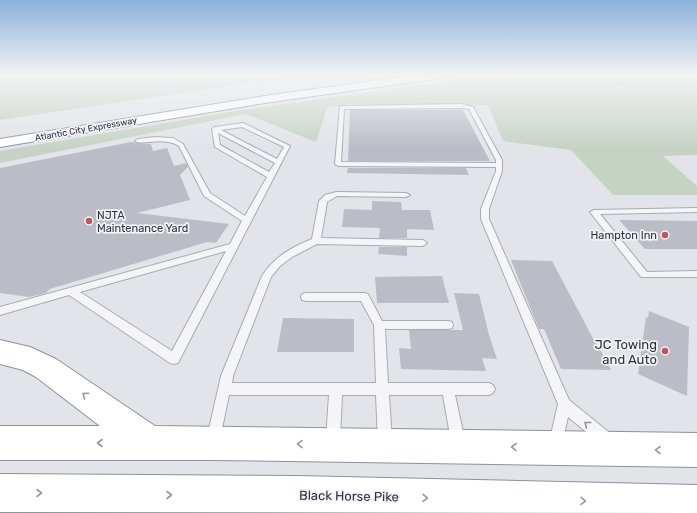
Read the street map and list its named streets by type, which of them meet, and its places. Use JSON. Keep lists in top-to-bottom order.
{
  "streets": {
    "highway": ["Atlantic City Expressway", "Black Horse Pike"]
  },
  "places": ["NJTA Maintenance Yard", "Hampton Inn", "JC Towing and Auto"]
}
